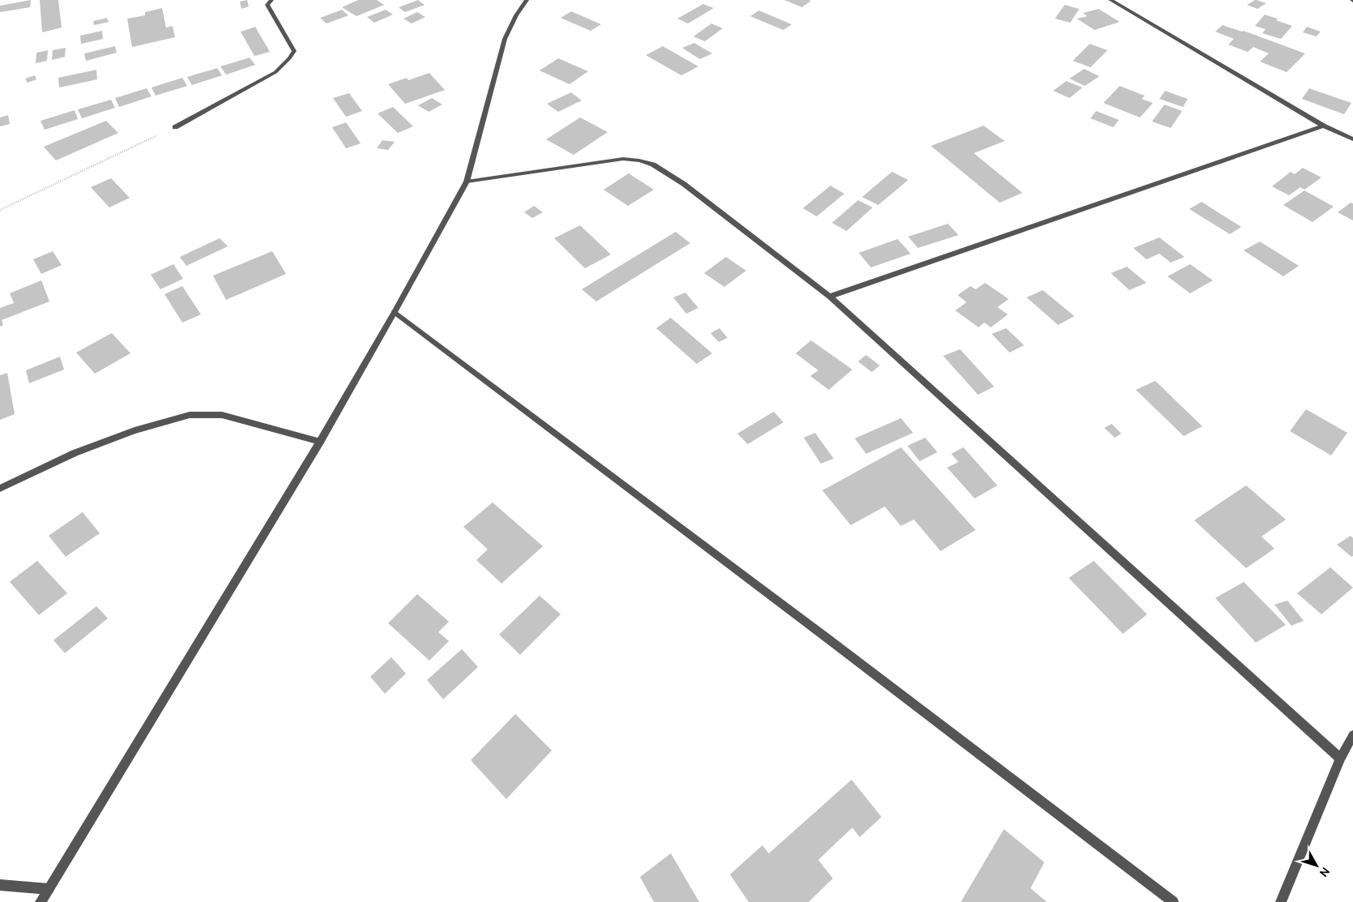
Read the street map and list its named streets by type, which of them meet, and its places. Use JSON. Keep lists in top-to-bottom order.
{
  "north": "bottom right"
}
